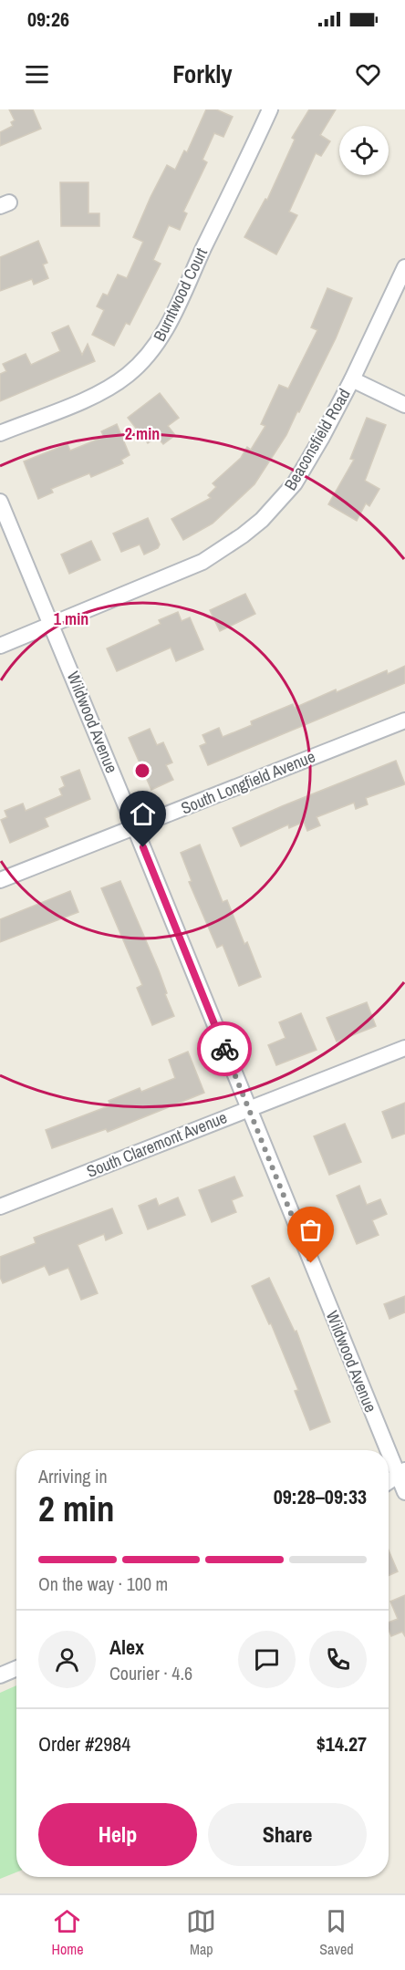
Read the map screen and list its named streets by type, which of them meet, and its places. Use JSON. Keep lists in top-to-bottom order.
{
  "streets": {
    "street": [
      "Burntwood Court",
      "Beaconsfield Road",
      "Wildwood Avenue",
      "South Longfield Avenue",
      "South Claremont Avenue"
    ]
  },
  "crossings": [
    ["Beaconsfield Road", "Wildwood Avenue"],
    ["Wildwood Avenue", "South Longfield Avenue"],
    ["Wildwood Avenue", "South Claremont Avenue"]
  ],
  "page": {
    "status": "09:26",
    "header": "Forkly",
    "heading": ["2 min", "Arriving in", "09:28–09:33"],
    "panel": [
      "Alex",
      "Courier · 4.6",
      "Order #2984",
      "$14.27"
    ],
    "bar": "On the way · 100 m",
    "buttons": ["Help", "Share"],
    "tabs": ["Home", "Map", "Saved"]
  },
  "rings": ["2 min", "1 min"]
}
